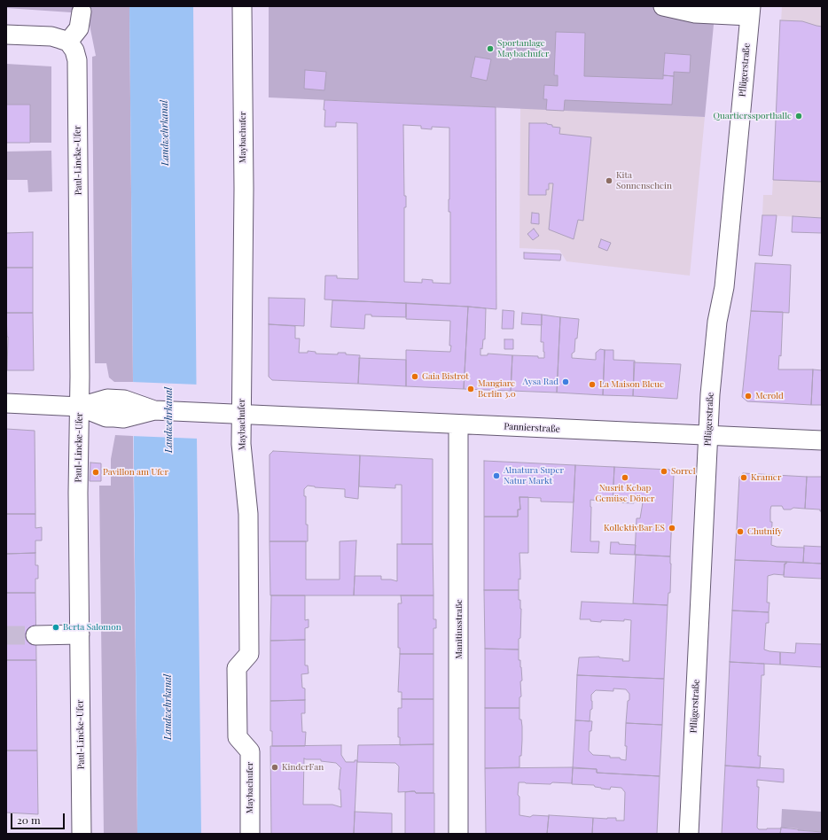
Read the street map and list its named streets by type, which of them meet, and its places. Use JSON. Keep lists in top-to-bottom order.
{
  "streets": {
    "street": [
      "Pflügerstraße",
      "Maybachufer",
      "Paul-Lincke-Ufer",
      "Pannierstraße",
      "Manitiusstraße"
    ]
  },
  "crossings": [
    ["Pflügerstraße", "Pannierstraße"],
    ["Maybachufer", "Pannierstraße"],
    ["Paul-Lincke-Ufer", "Pannierstraße"],
    ["Pannierstraße", "Manitiusstraße"]
  ],
  "water": ["Landwehrkanal"],
  "places": [
    "Sportanlage Maybachufer",
    "Quartierssporthalle",
    "Kita Sonnenschein",
    "Gaia Bistrot",
    "Aysa Rad",
    "La Maison Bleue",
    "Mangiare Berlin 3.0",
    "Merold",
    "Sorrel",
    "Pavillon am Ufer",
    "Alnatura Super Natur Markt",
    "Nusrit Kebap Gemüse Döner",
    "Kramer",
    "KollektivBar ES",
    "Chutnify",
    "Berta Salomon",
    "KinderFan"
  ],
  "scale_bar": "20 m"
}
